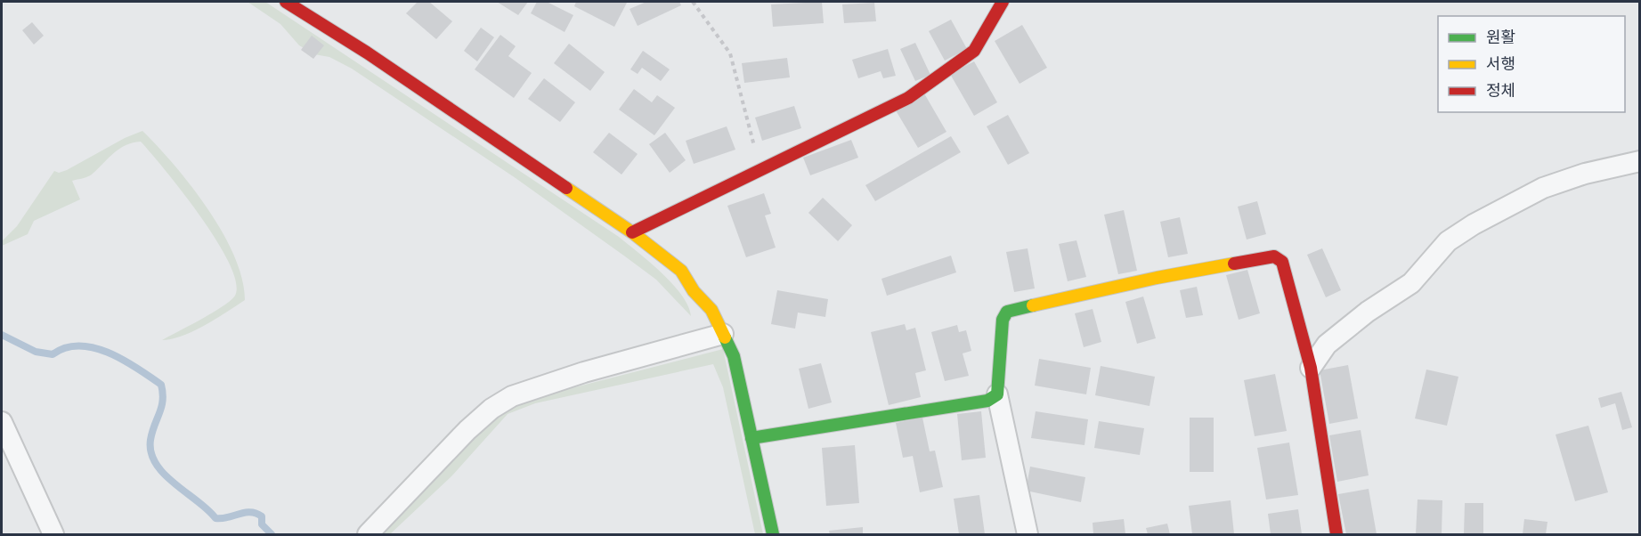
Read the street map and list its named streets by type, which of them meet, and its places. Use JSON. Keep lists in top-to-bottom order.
{
  "legend": ["원활", "서행", "정체"]
}
